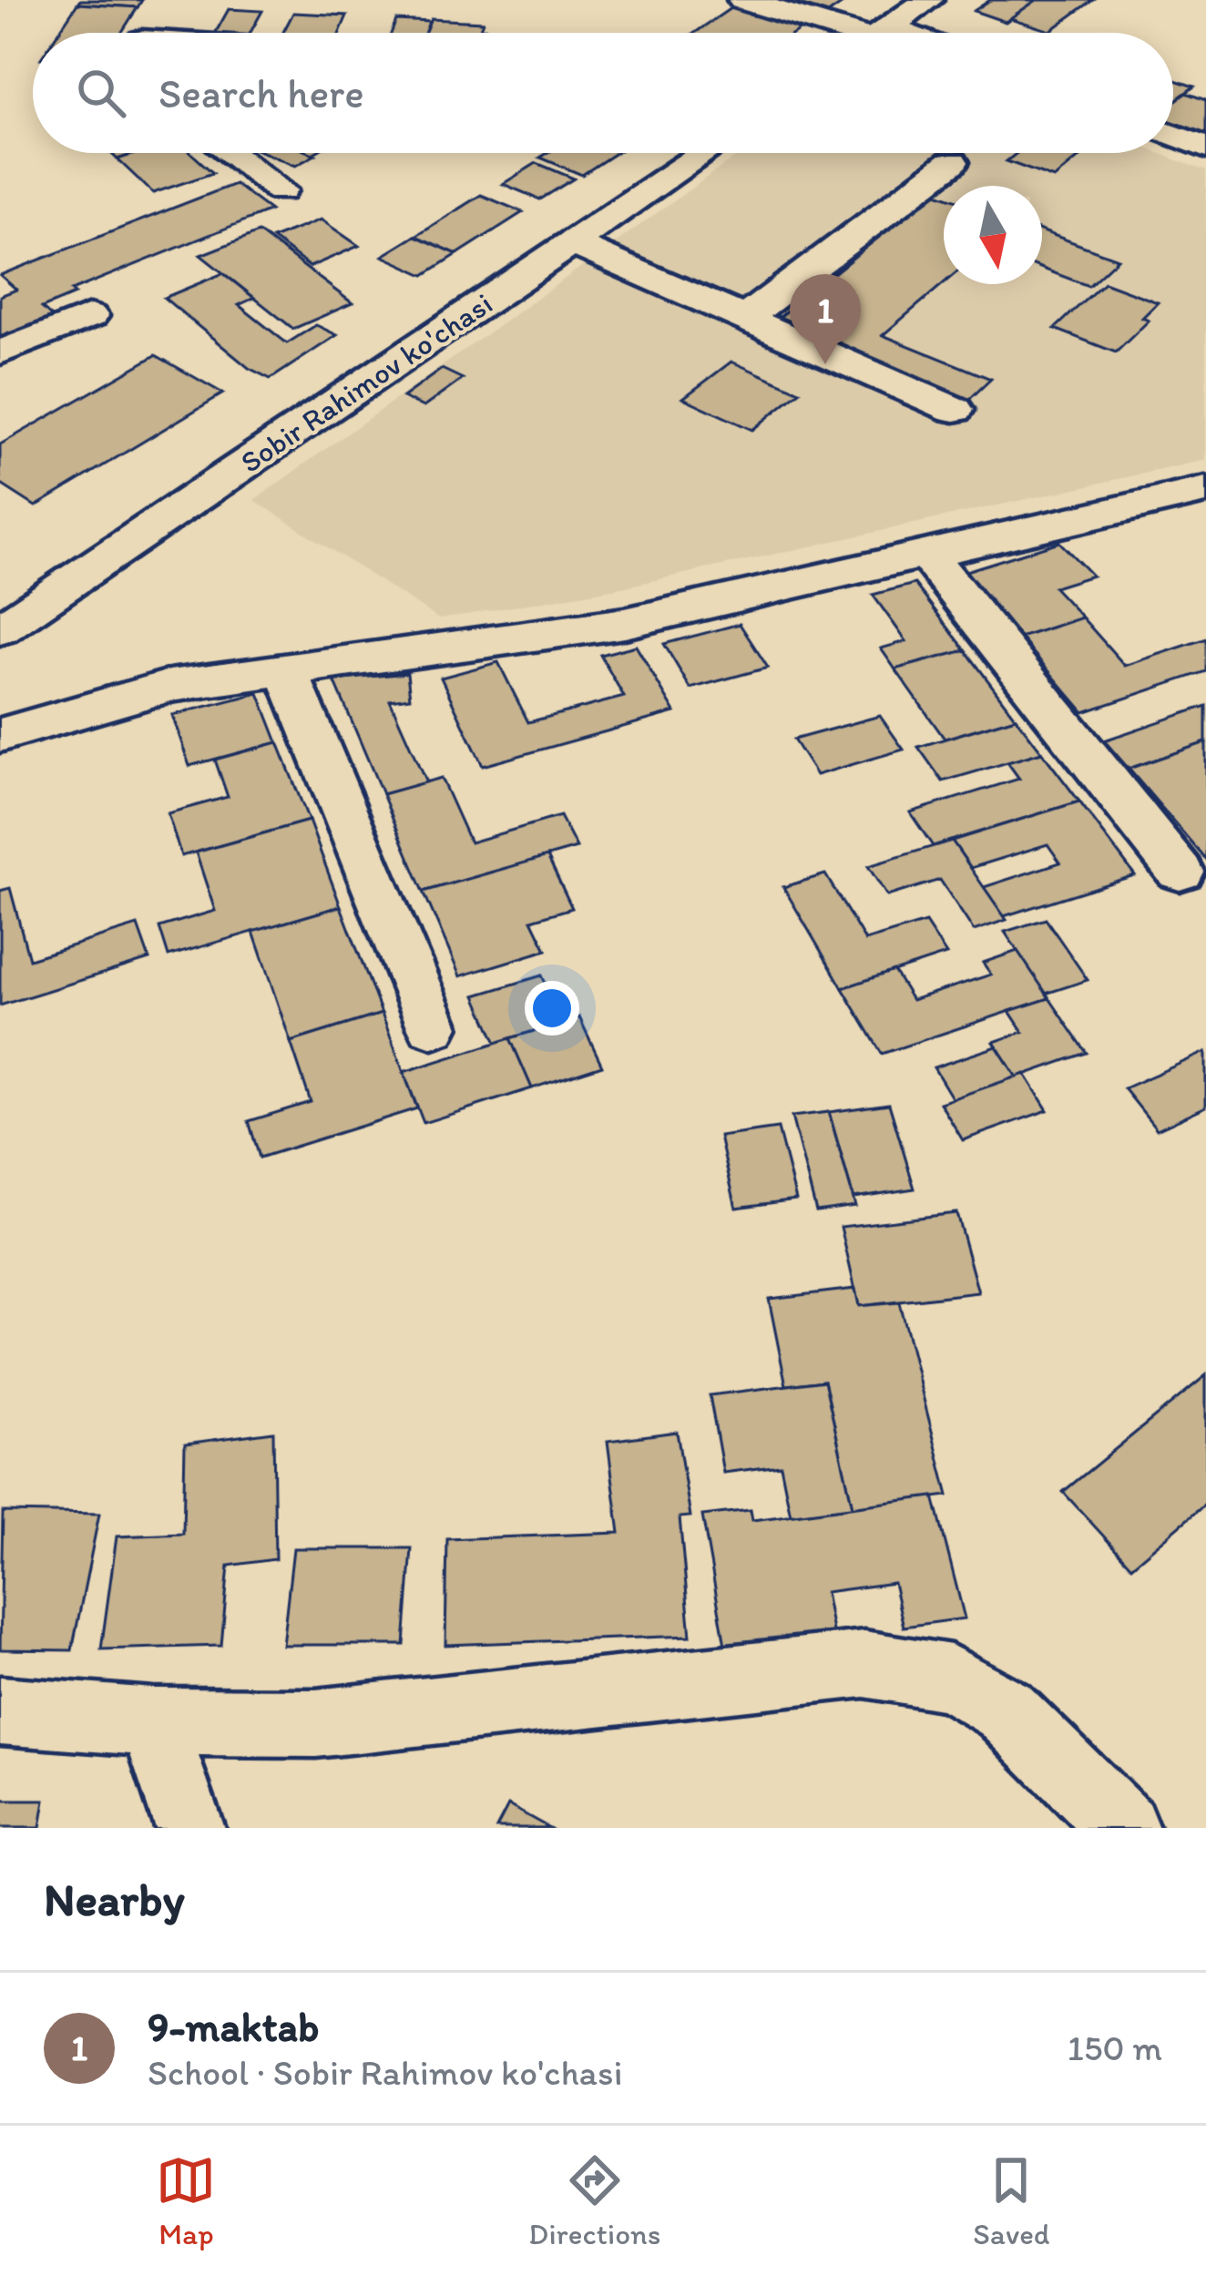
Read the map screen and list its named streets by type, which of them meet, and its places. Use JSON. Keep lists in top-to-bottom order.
{
  "streets": {
    "street": ["Sobir Rahimov ko'chasi"]
  },
  "north": "bottom",
  "page": {
    "search": "Search here",
    "pins": "1",
    "heading": "Nearby",
    "list": [
      {
        "mark": "1",
        "name": "9-maktab",
        "note": "School · Sobir Rahimov ko'chasi",
        "value": "150 m"
      }
    ],
    "nav": ["Map", "Directions", "Saved"]
  }
}
